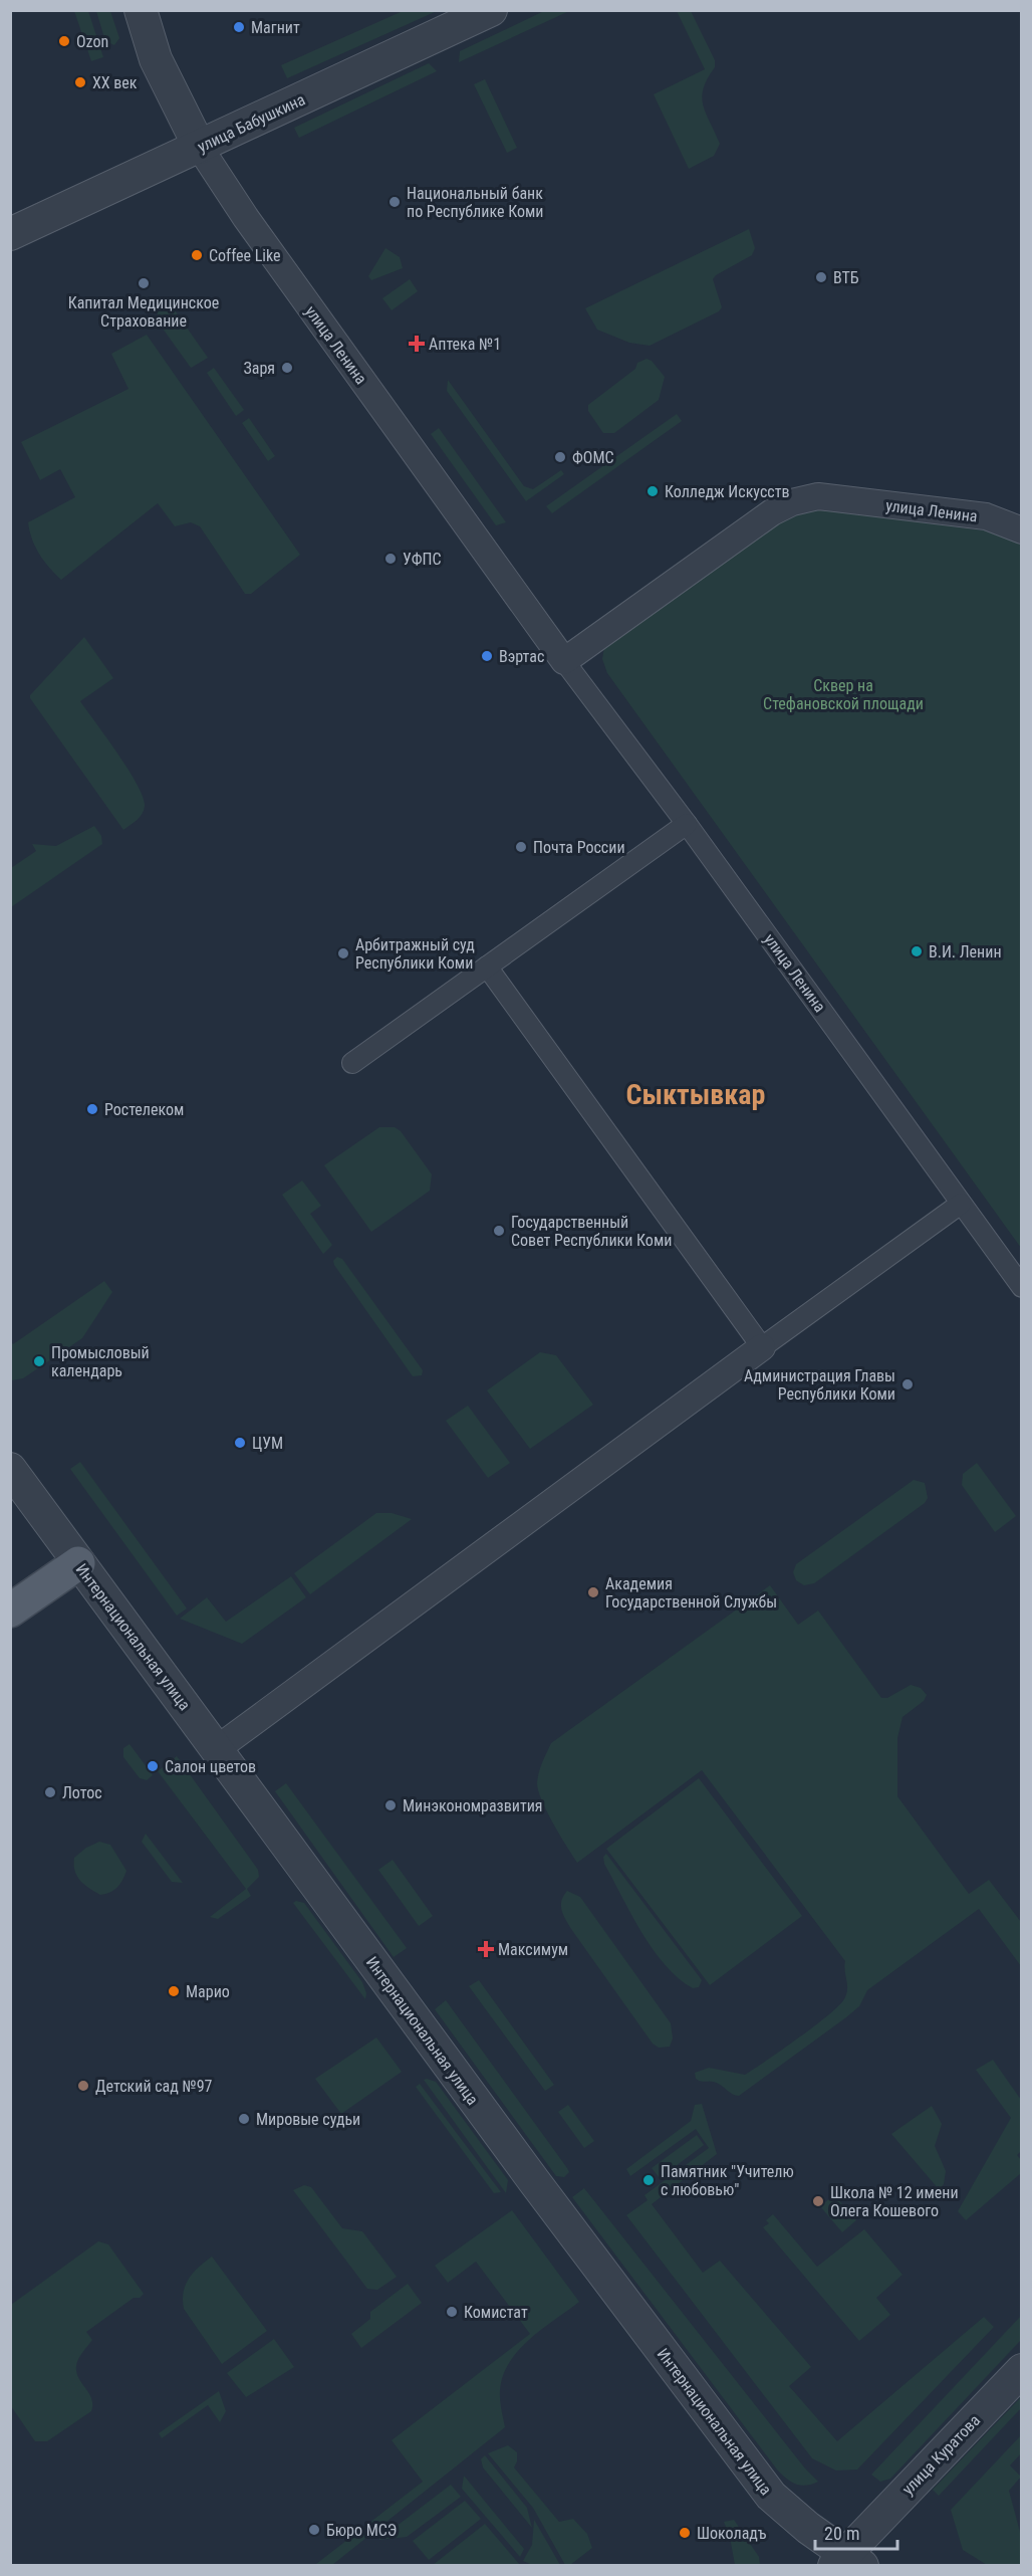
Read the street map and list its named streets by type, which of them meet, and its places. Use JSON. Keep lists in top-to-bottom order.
{
  "streets": {
    "street": [
      "улица Бабушкина",
      "улица Ленина",
      "Интернациональная улица",
      "улица Куратова"
    ]
  },
  "crossings": [
    ["улица Бабушкина", "улица Ленина"],
    ["Интернациональная улица", "улица Куратова"]
  ],
  "districts": ["Сыктывкар"],
  "parks": ["Сквер на Стефановской площади"],
  "places": {
    "other": [
      "Магнит",
      "Ozon",
      "XX век",
      "Национальный банк по Республике Коми",
      "Coffee Like",
      "ВТБ",
      "Капитал Медицинское Страхование",
      "Заря",
      "ФОМС",
      "Колледж Искусств",
      "УФПС",
      "Вэртас",
      "Почта России",
      "В.И. Ленин",
      "Арбитражный суд Республики Коми",
      "Ростелеком",
      "Государственный Совет Республики Коми",
      "Промысловый календарь",
      "Администрация Главы Республики Коми",
      "ЦУМ",
      "Академия Государственной Службы",
      "Салон цветов",
      "Лотос",
      "Минэкономразвития",
      "Марио",
      "Детский сад №97",
      "Мировые судьи",
      "Памятник \"Учителю с любовью\"",
      "Школа № 12 имени Олега Кошевого",
      "Комистат",
      "Бюро МСЭ",
      "Шоколадъ"
    ],
    "health": ["Аптека №1", "Максимум"]
  },
  "scale_bar": "20 m"
}
